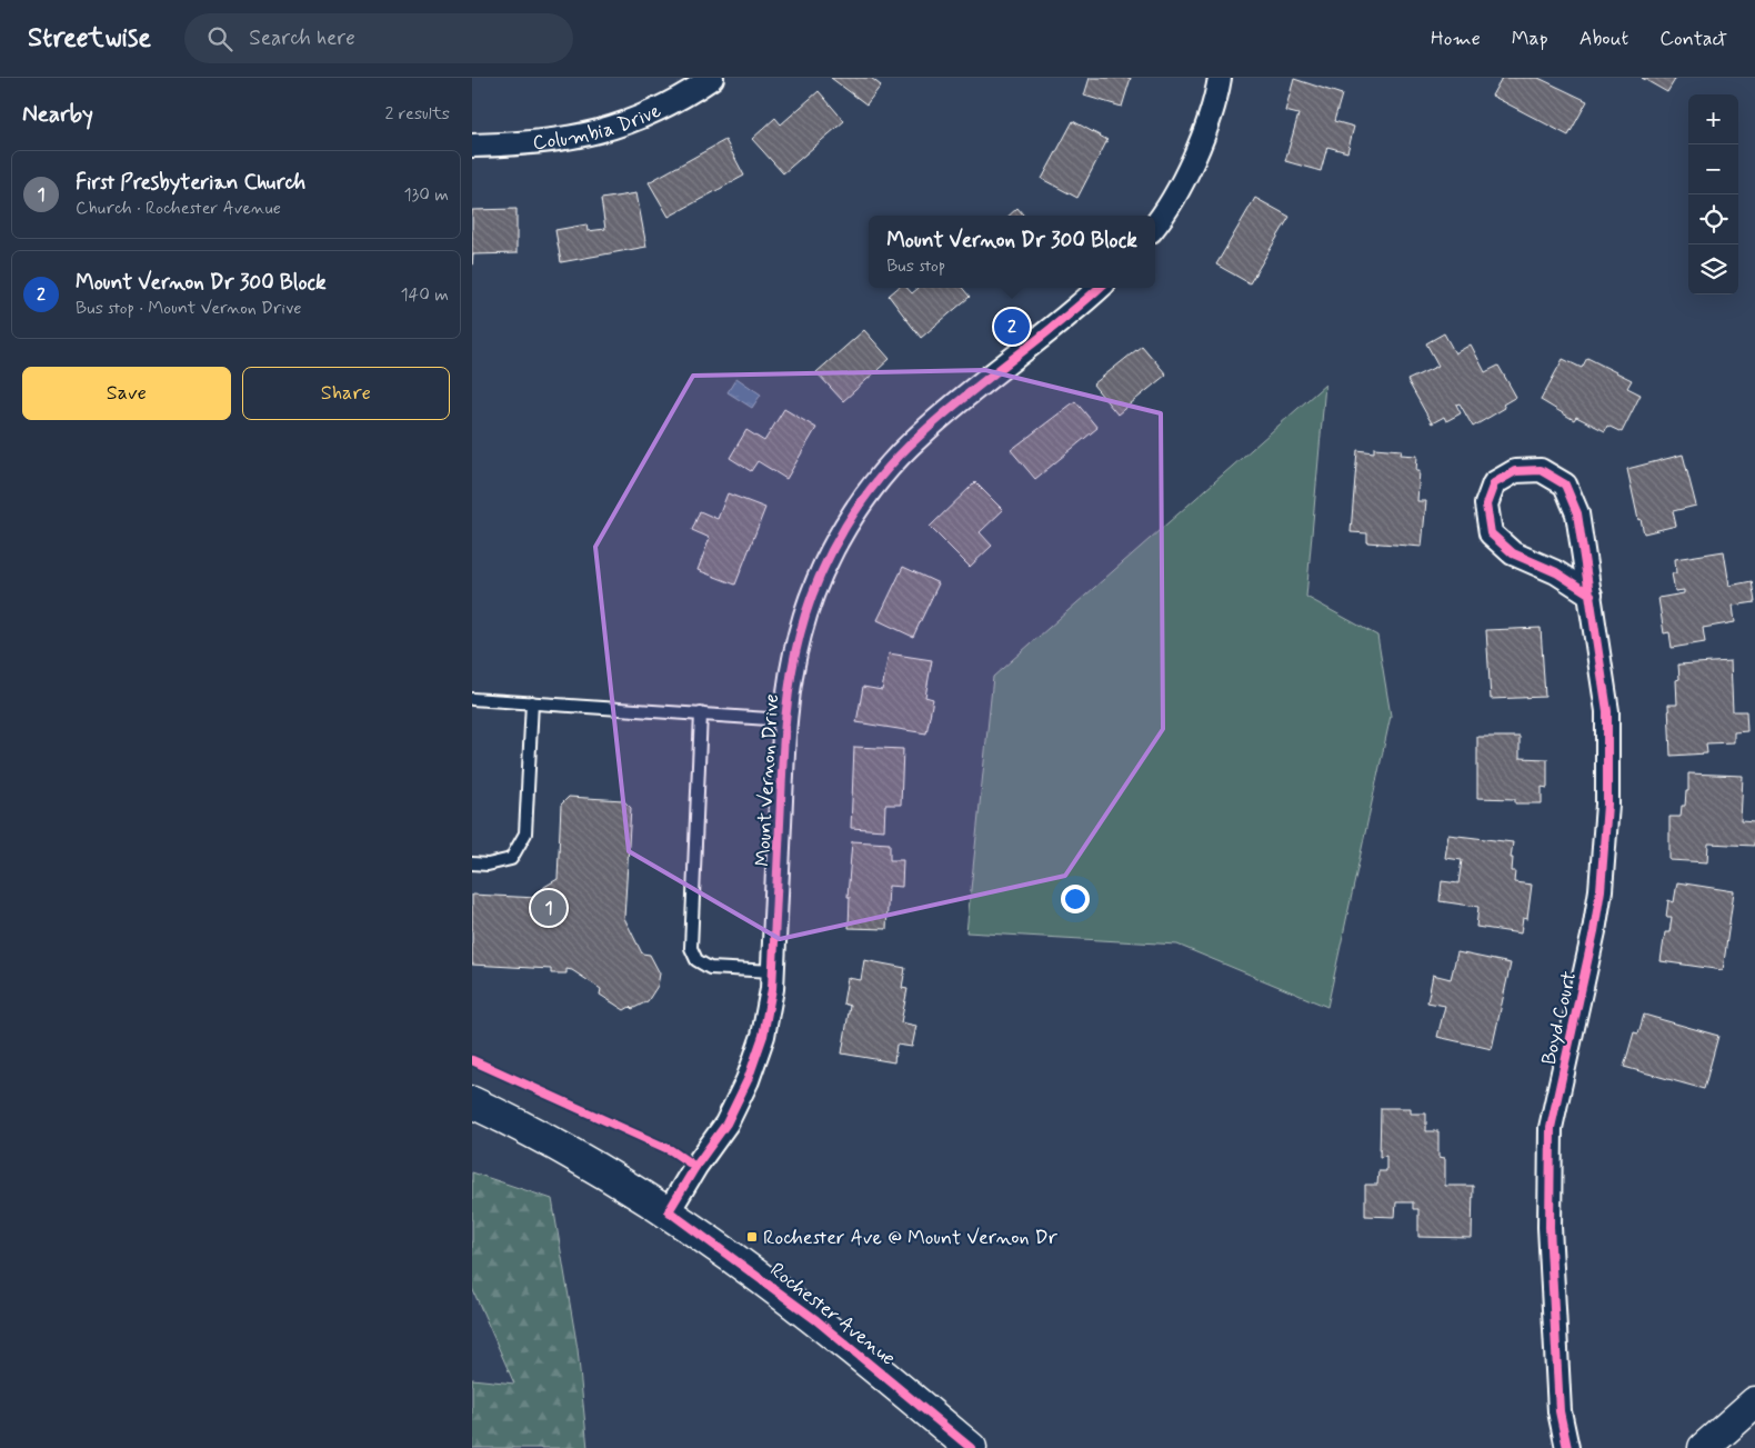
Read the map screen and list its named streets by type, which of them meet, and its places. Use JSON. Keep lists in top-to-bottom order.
{
  "streets": {
    "main road": ["Rochester Avenue"],
    "street": ["Columbia Drive", "Mount Vernon Drive", "Boyd Court"]
  },
  "crossings": [
    ["Mount Vernon Drive", "Rochester Avenue"]
  ],
  "places": {
    "transit": ["Rochester Ave @ Mount Vernon Dr"]
  },
  "page": {
    "header": "Streetwise",
    "search": "Search here",
    "nav": [
      "Home",
      "Map",
      "About",
      "Contact"
    ],
    "heading": ["Nearby", "2 results"],
    "map_buttons": ["+", "−"],
    "list": [
      {
        "mark": "1",
        "name": "First Presbyterian Church",
        "note": "Church · Rochester Avenue",
        "value": "130 m"
      },
      {
        "mark": "2",
        "name": "Mount Vernon Dr 300 Block",
        "note": "Bus stop · Mount Vernon Drive",
        "value": "140 m"
      }
    ],
    "popup": ["Mount Vernon Dr 300 Block", "Bus stop"],
    "pins": ["2", "1"],
    "buttons": ["Save", "Share"]
  }
}
